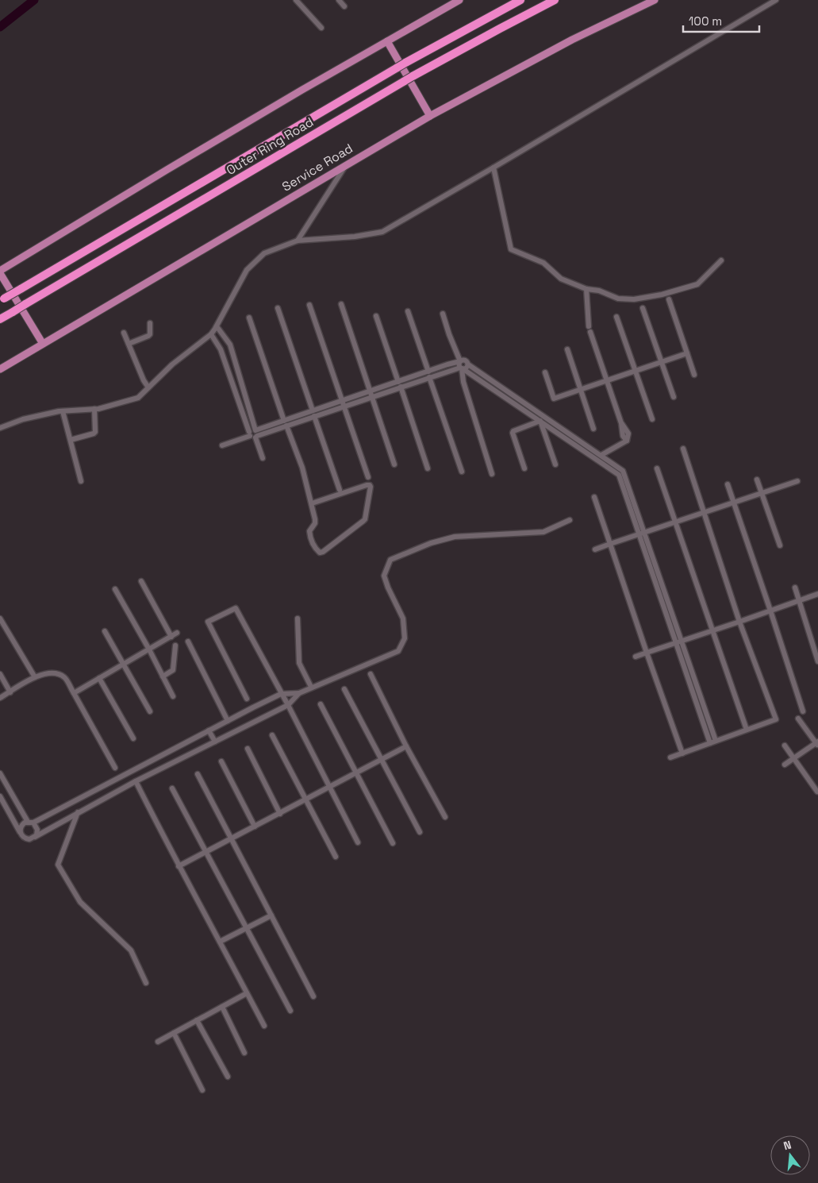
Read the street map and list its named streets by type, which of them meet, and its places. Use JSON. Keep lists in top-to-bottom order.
{
  "streets": {
    "highway": ["Outer Ring Road"],
    "main road": ["Service Road"]
  },
  "scale_bar": "100 m",
  "north": "top"
}
